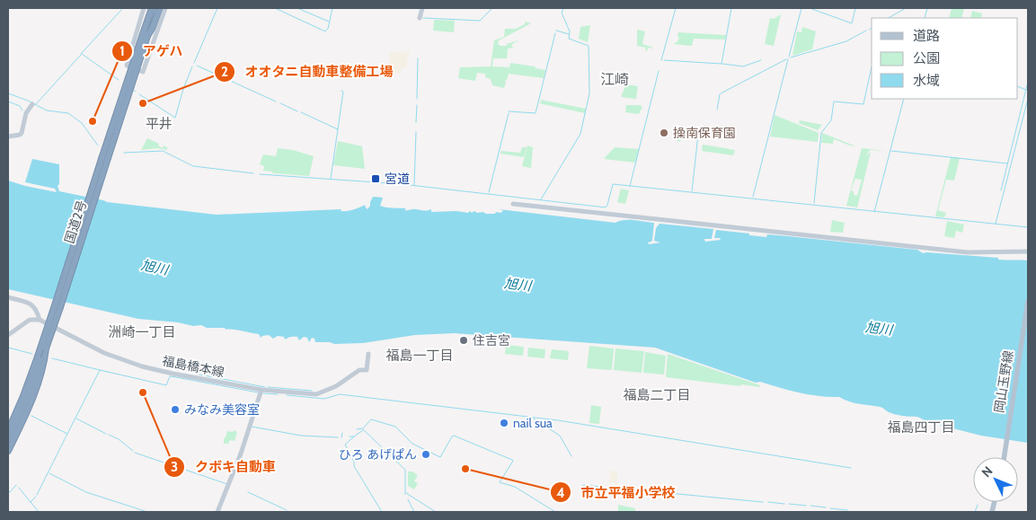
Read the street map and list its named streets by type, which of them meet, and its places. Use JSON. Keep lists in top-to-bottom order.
{
  "streets": {
    "highway": ["国道2号"],
    "main road": ["岡山玉野線"],
    "street": ["福島橋本線"]
  },
  "districts": [
    "江崎",
    "平井",
    "洲崎一丁目",
    "福島一丁目",
    "福島二丁目",
    "福島四丁目"
  ],
  "water": ["旭川"],
  "places": {
    "other": [
      "オオタニ自動車整備工場",
      "アゲハ",
      "操南保育園",
      "住吉宮",
      "クボキ自動車",
      "みなみ美容室",
      "nail sua",
      "ひろ あげぱん",
      "市立平福小学校"
    ],
    "transit": ["宮道"]
  },
  "legend": ["道路", "公園", "水域"],
  "north": "top left"
}
